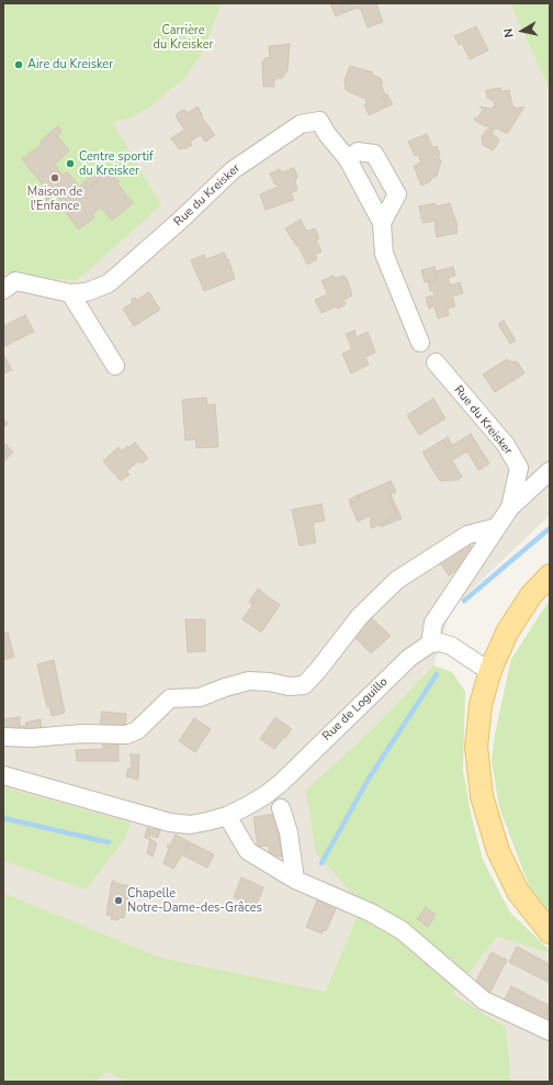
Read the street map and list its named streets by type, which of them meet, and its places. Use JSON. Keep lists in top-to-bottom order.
{
  "streets": {
    "street": ["Rue du Kreisker", "Rue de Loguillo"]
  },
  "parks": ["Carrière du Kreisker"],
  "places": [
    "Aire du Kreisker",
    "Centre sportif du Kreisker",
    "Maison de l'Enfance",
    "Chapelle Notre-Dame-des-Grâces"
  ],
  "north": "left"
}
